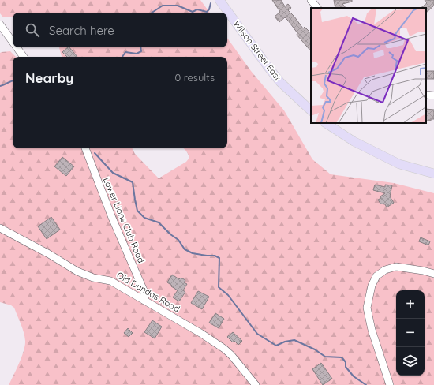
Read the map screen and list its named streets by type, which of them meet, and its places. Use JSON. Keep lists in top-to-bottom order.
{
  "streets": {
    "main road": ["Wilson Street East"],
    "street": ["Lower Lions Club Road", "Old Dundas Road"]
  },
  "crossings": [
    ["Lower Lions Club Road", "Old Dundas Road"]
  ],
  "page": {
    "search": "Search here",
    "heading": ["Nearby", "0 results"],
    "map_buttons": ["+", "−"]
  }
}
